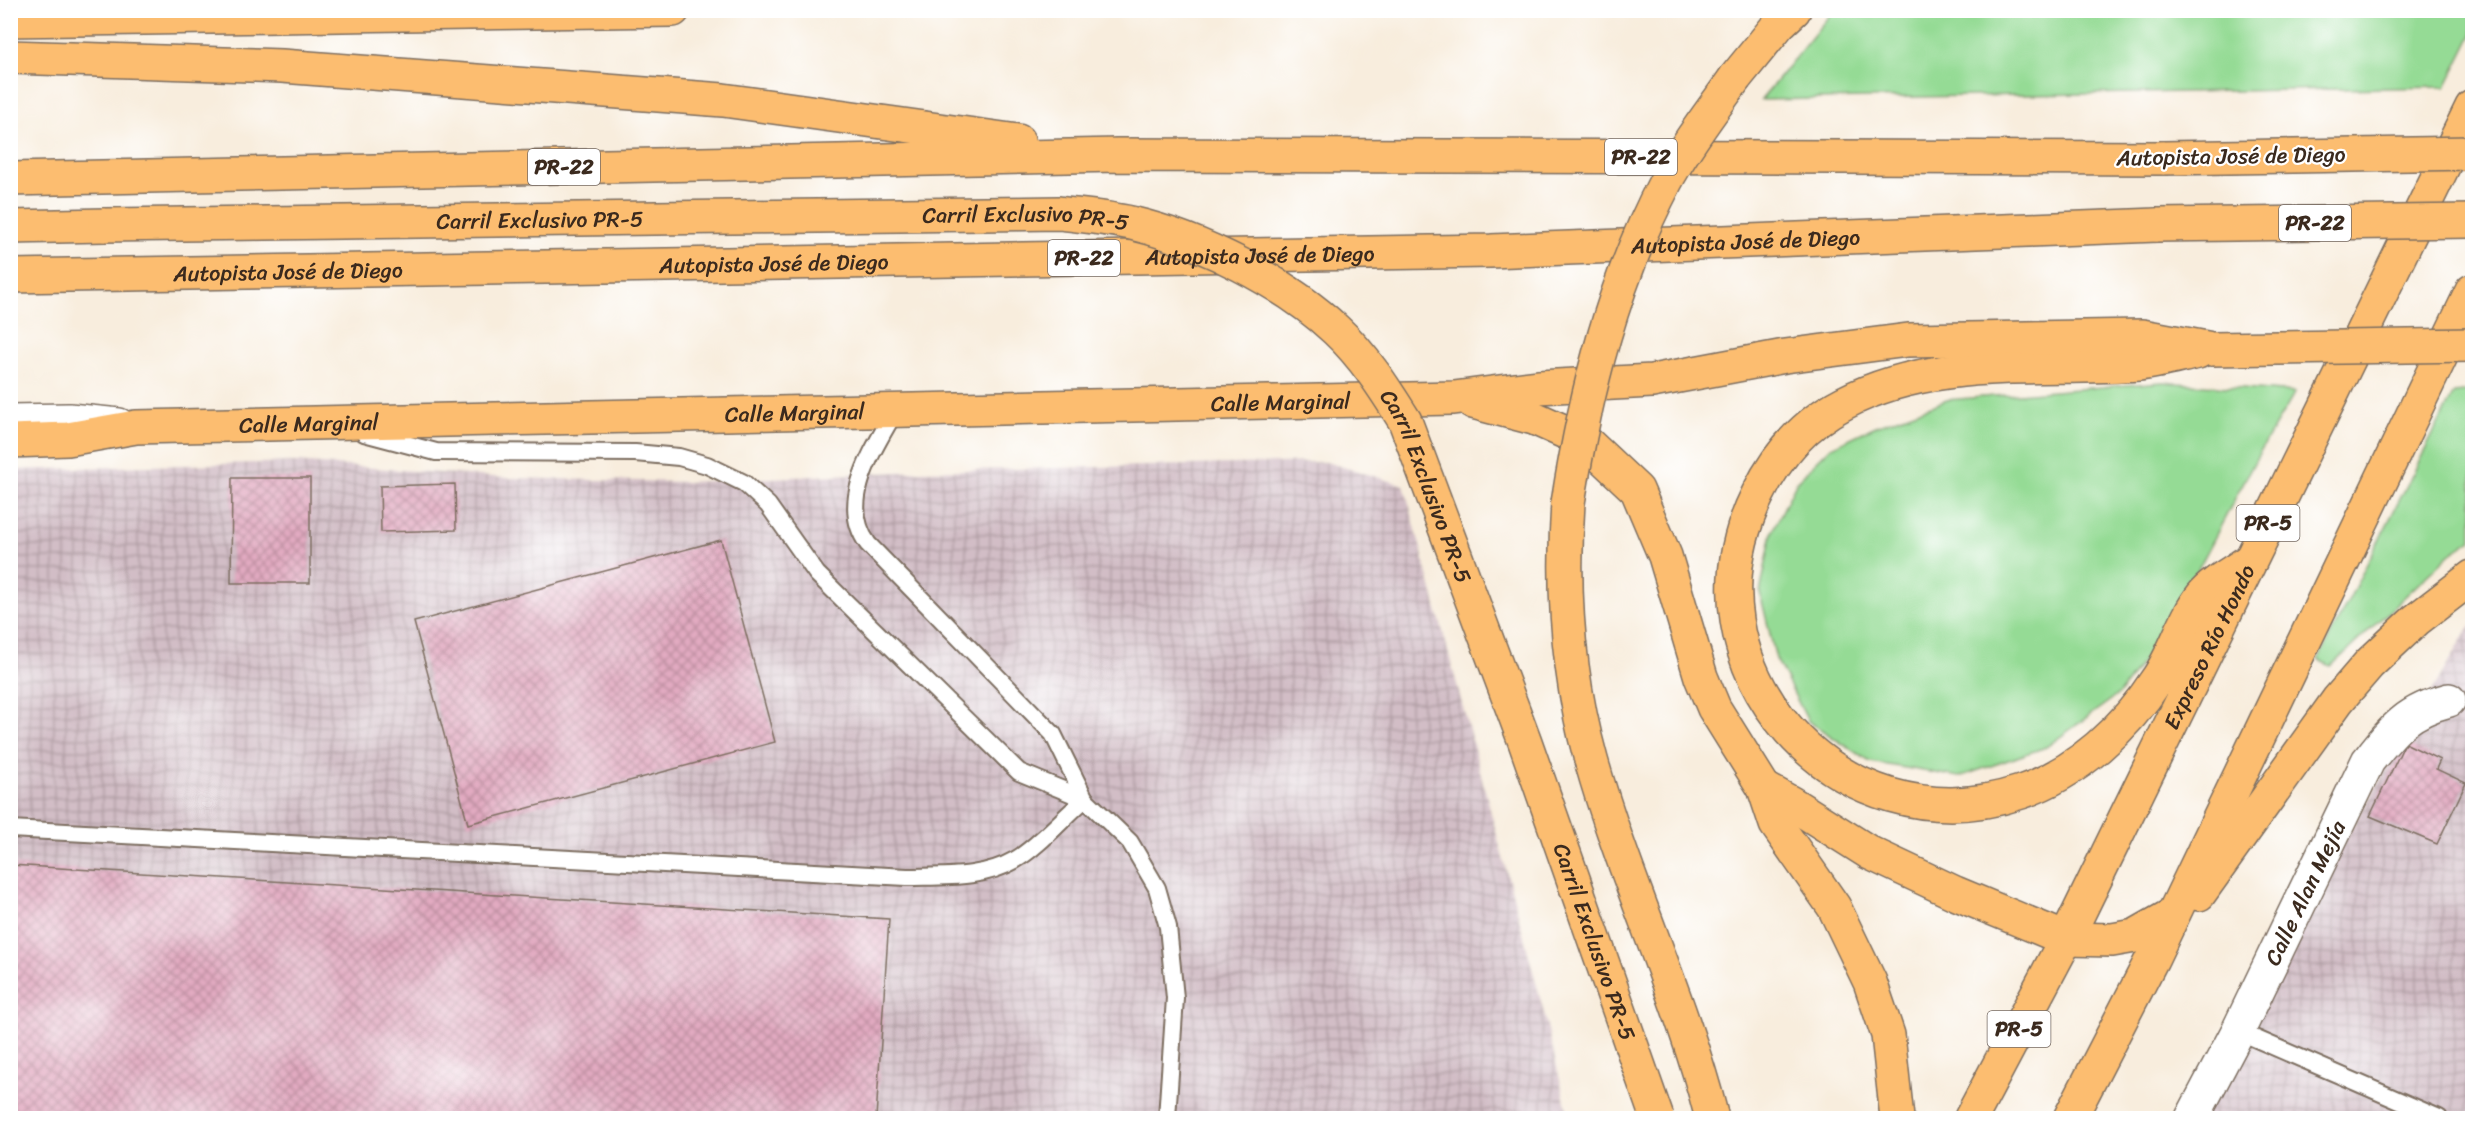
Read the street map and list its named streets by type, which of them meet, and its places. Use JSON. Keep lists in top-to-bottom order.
{
  "streets": {
    "highway": [
      "Autopista José de Diego",
      "PR-22",
      "Carril Exclusivo PR-5",
      "Calle Marginal",
      "PR-5",
      "Expreso Río Hondo"
    ],
    "street": ["Calle Alan Mejía"]
  }
}
